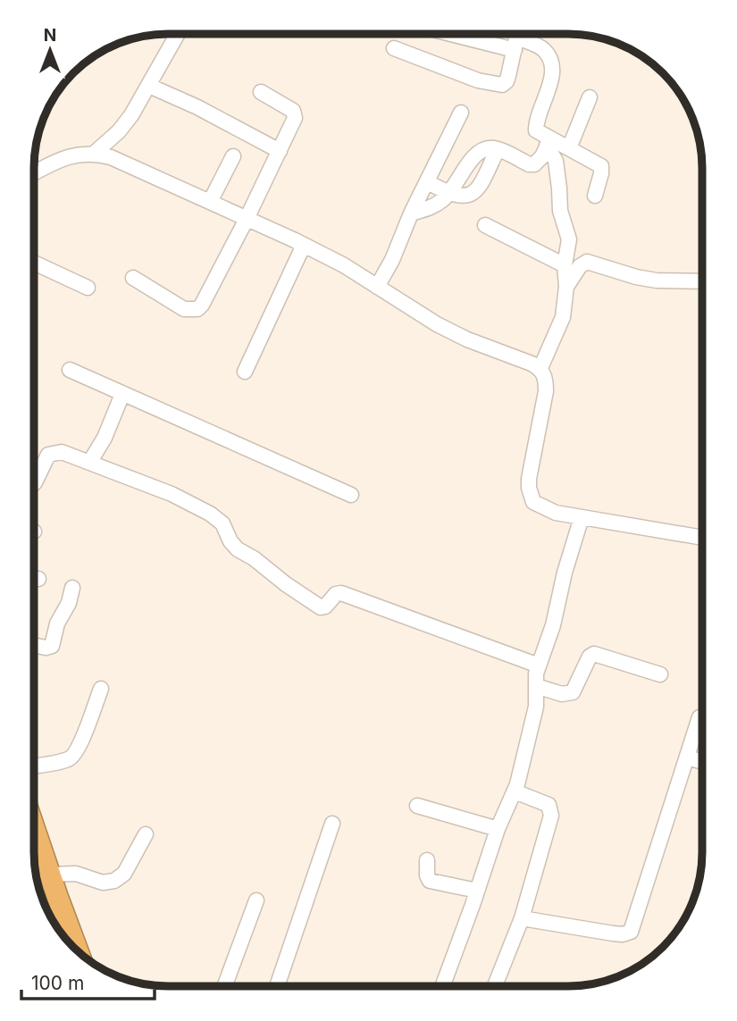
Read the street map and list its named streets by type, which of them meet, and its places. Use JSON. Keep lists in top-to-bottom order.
{
  "scale_bar": "100 m",
  "north": "top"
}
